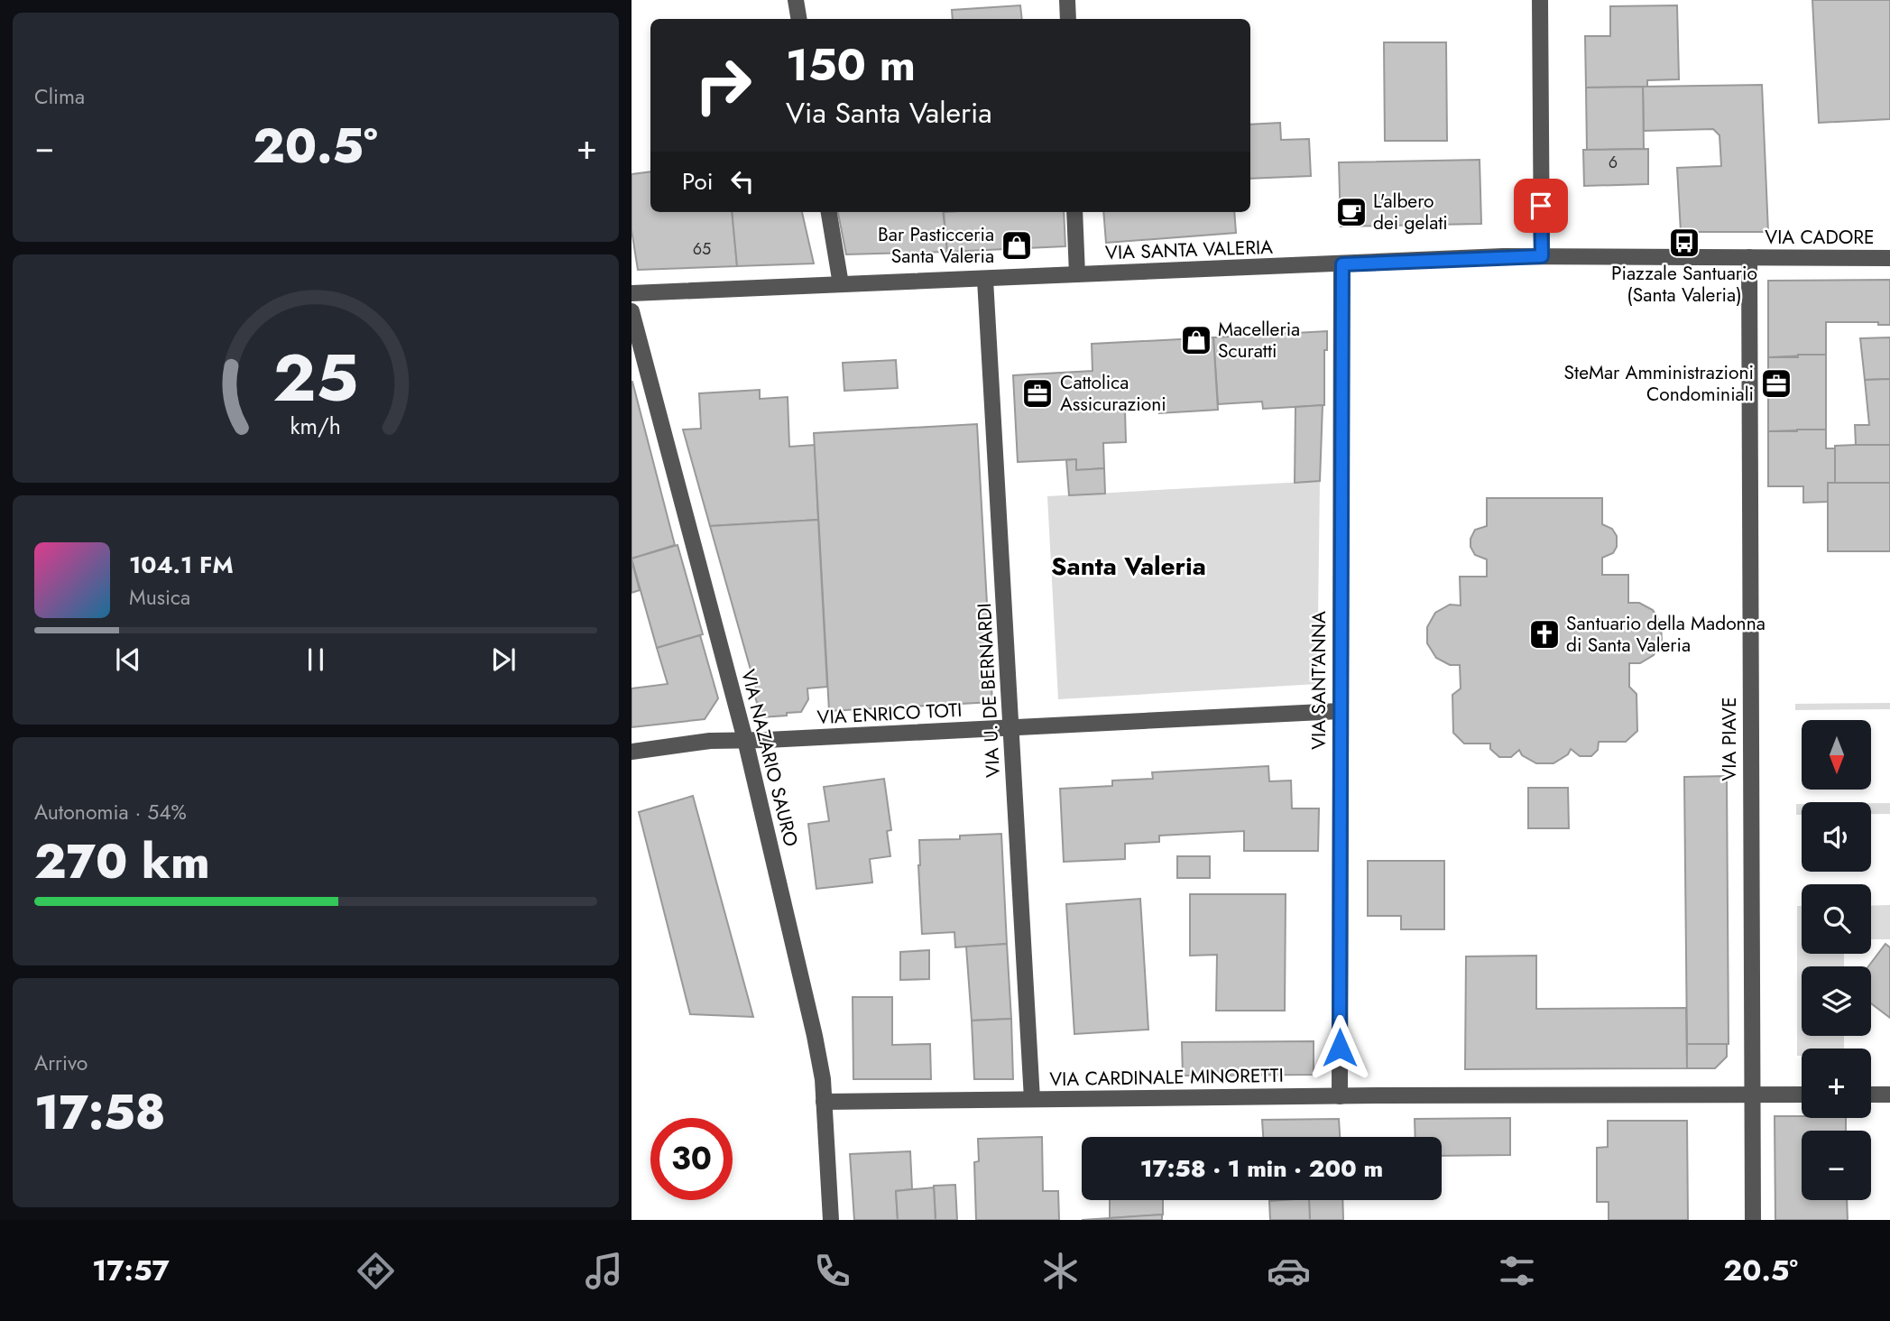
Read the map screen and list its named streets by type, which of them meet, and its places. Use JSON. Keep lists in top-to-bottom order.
{
  "streets": {
    "street": [
      "VIA CADORE",
      "VIA SANTA VALERIA",
      "VIA SANT'ANNA",
      "VIA U. DE BERNARDI",
      "VIA ENRICO TOTI",
      "VIA PIAVE",
      "VIA NAZARIO SAURO",
      "VIA CARDINALE MINORETTI"
    ]
  },
  "crossings": [
    ["VIA CADORE", "VIA SANTA VALERIA"],
    ["VIA CADORE", "VIA PIAVE"],
    ["VIA SANTA VALERIA", "VIA SANT'ANNA"],
    ["VIA SANTA VALERIA", "VIA U. DE BERNARDI"],
    ["VIA SANTA VALERIA", "VIA PIAVE"],
    ["VIA SANT'ANNA", "VIA ENRICO TOTI"],
    ["VIA SANT'ANNA", "VIA CARDINALE MINORETTI"],
    ["VIA U. DE BERNARDI", "VIA ENRICO TOTI"],
    ["VIA U. DE BERNARDI", "VIA CARDINALE MINORETTI"],
    ["VIA ENRICO TOTI", "VIA NAZARIO SAURO"],
    ["VIA PIAVE", "VIA CARDINALE MINORETTI"],
    ["VIA NAZARIO SAURO", "VIA CARDINALE MINORETTI"]
  ],
  "districts": ["Santa Valeria"],
  "places": {
    "cafe": ["L'albero dei gelati"],
    "bus stop": ["Piazzale Santuario (Santa Valeria)"],
    "shop": ["Bar Pasticceria Santa Valeria", "Macelleria Scuratti"],
    "office": ["SteMar Amministrazioni Condominiali", "Cattolica Assicurazioni"],
    "church": ["Santuario della Madonna di Santa Valeria"]
  },
  "house_numbers": ["6", "65"],
  "north": "bottom",
  "page": {
    "tile": [
      "Clima",
      ["Autonomia · 54%", "270 km"],
      ["Arrivo", "17:58"]
    ],
    "turn": ["150 m", "Via Santa Valeria"],
    "heat": ["−", "20.5°", "+"],
    "then": "Poi",
    "song": ["104.1 FM", "Musica"],
    "map_buttons": ["+", "−"],
    "limit": "30",
    "trip": "17:58 · 1 min · 200 m",
    "tabs": ["17:57", "20.5°"],
    "gauge": ["25", "km/h"]
  }
}
